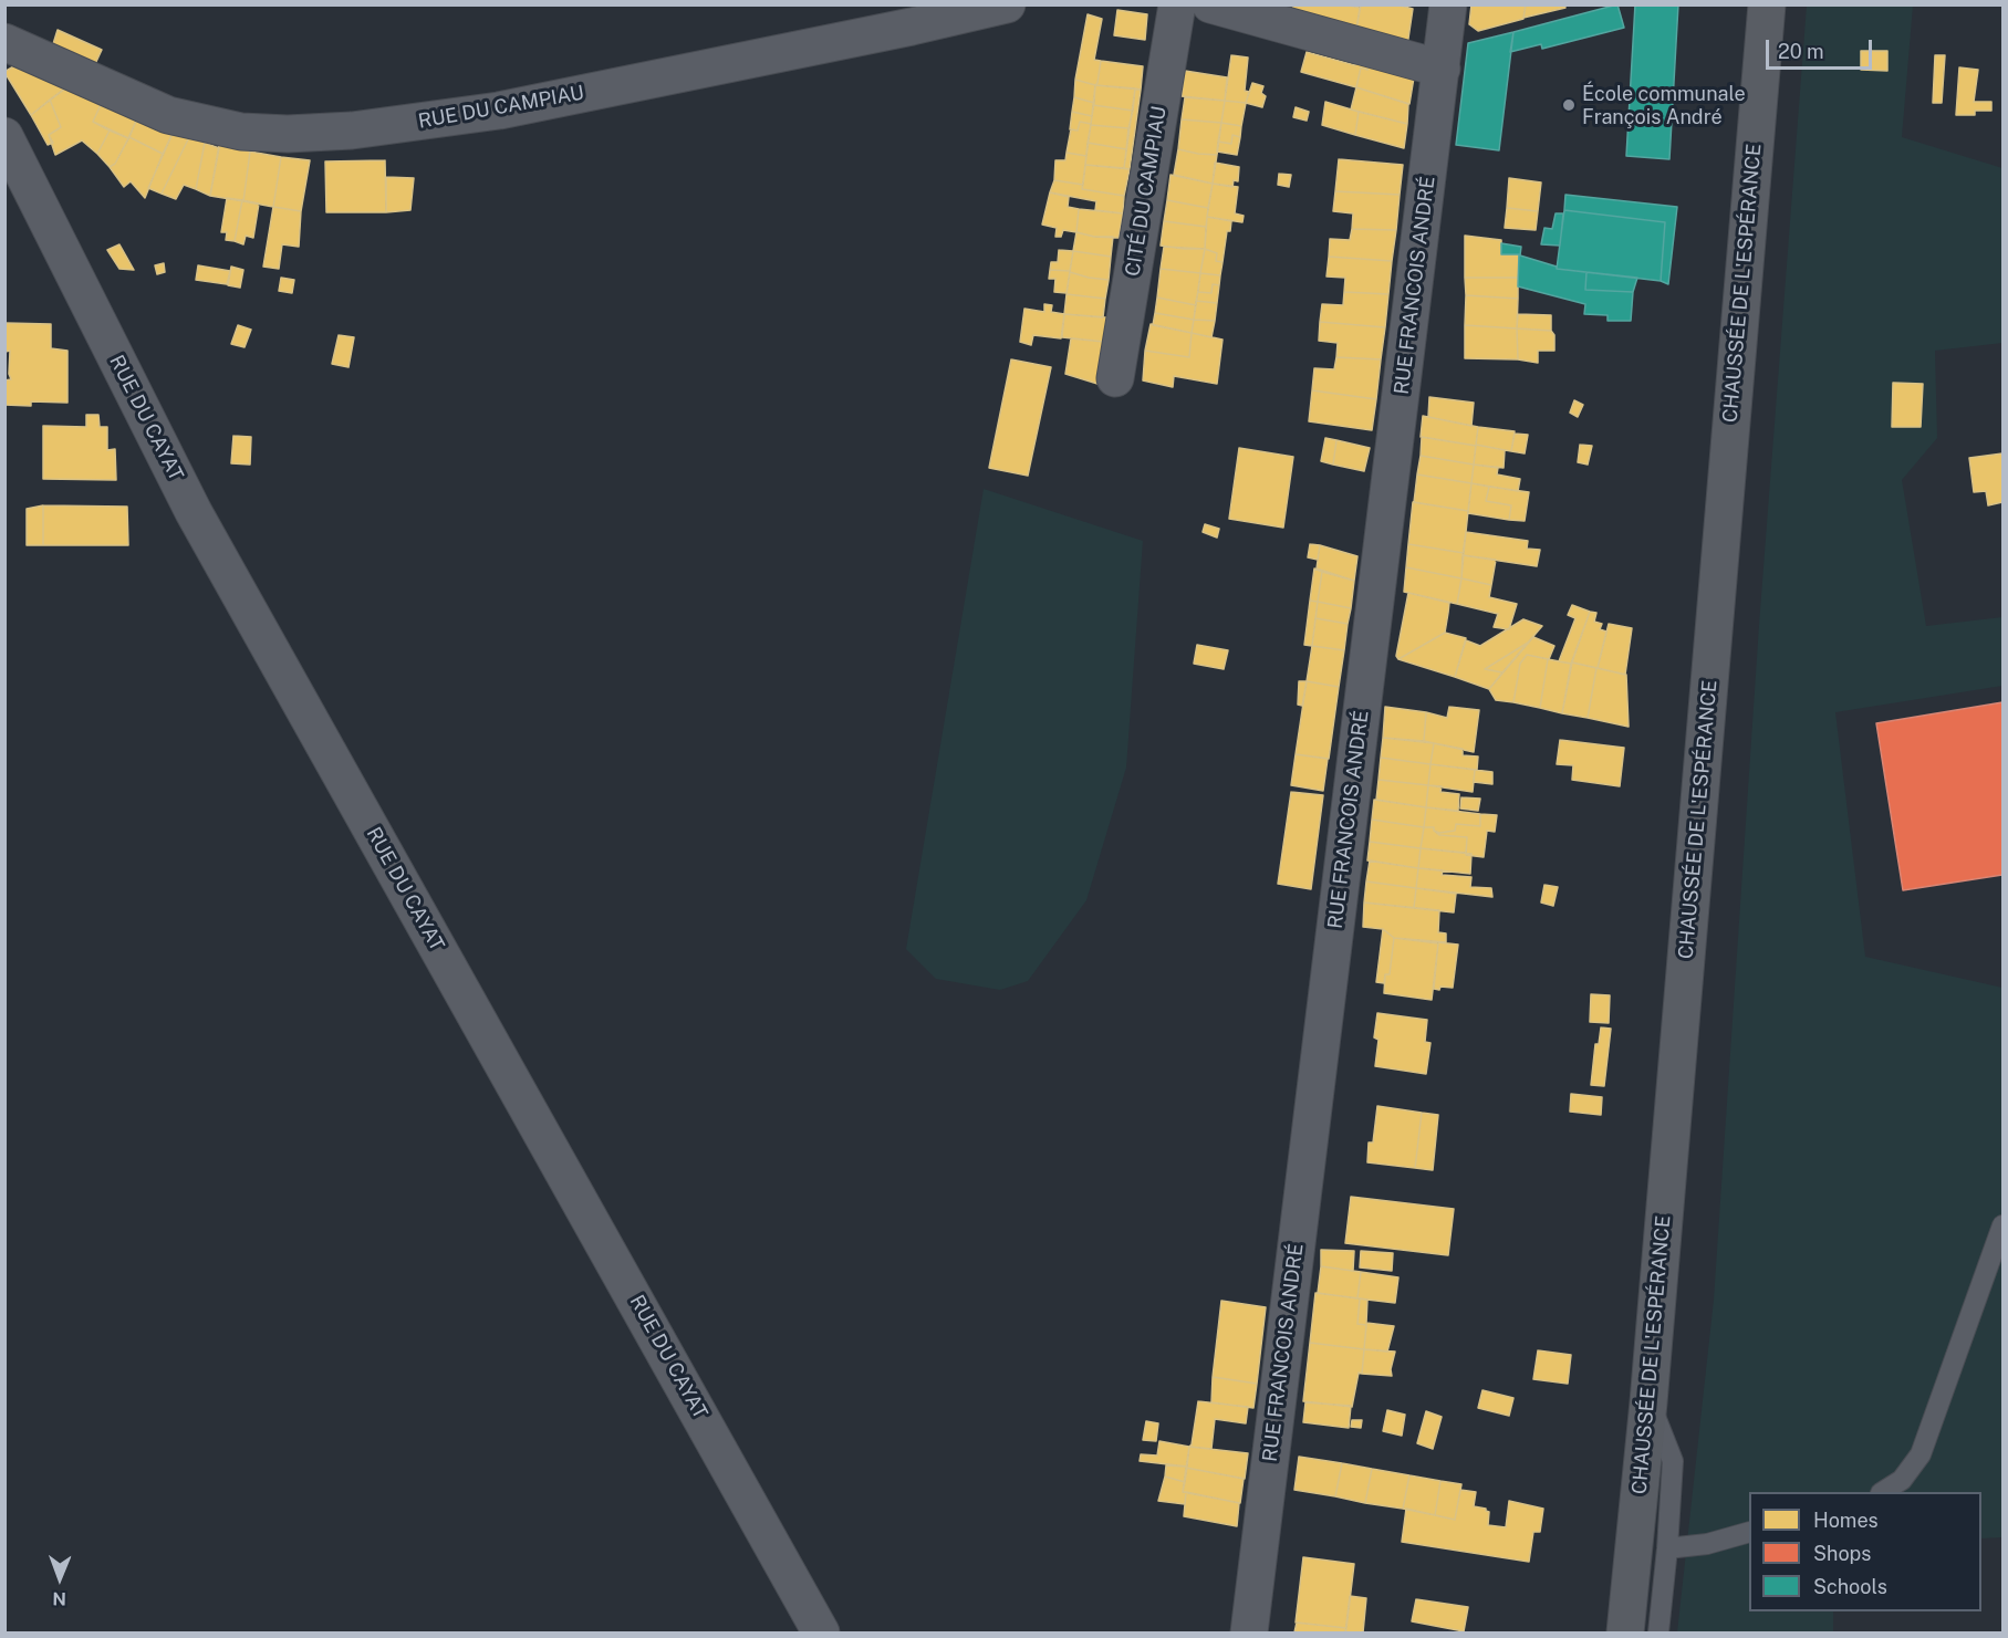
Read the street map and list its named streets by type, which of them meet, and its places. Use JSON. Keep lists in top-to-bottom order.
{
  "streets": {
    "main road": ["CHAUSSÉE DE L'ESPÉRANCE"],
    "street": [
      "RUE DU CAMPIAU",
      "CITÉ DU CAMPIAU",
      "RUE FRANCOIS ANDRÉ",
      "RUE DU CAYAT"
    ]
  },
  "places": ["École communale François André"],
  "legend": ["Homes", "Shops", "Schools"],
  "scale_bar": "20 m",
  "north": "bottom"
}
